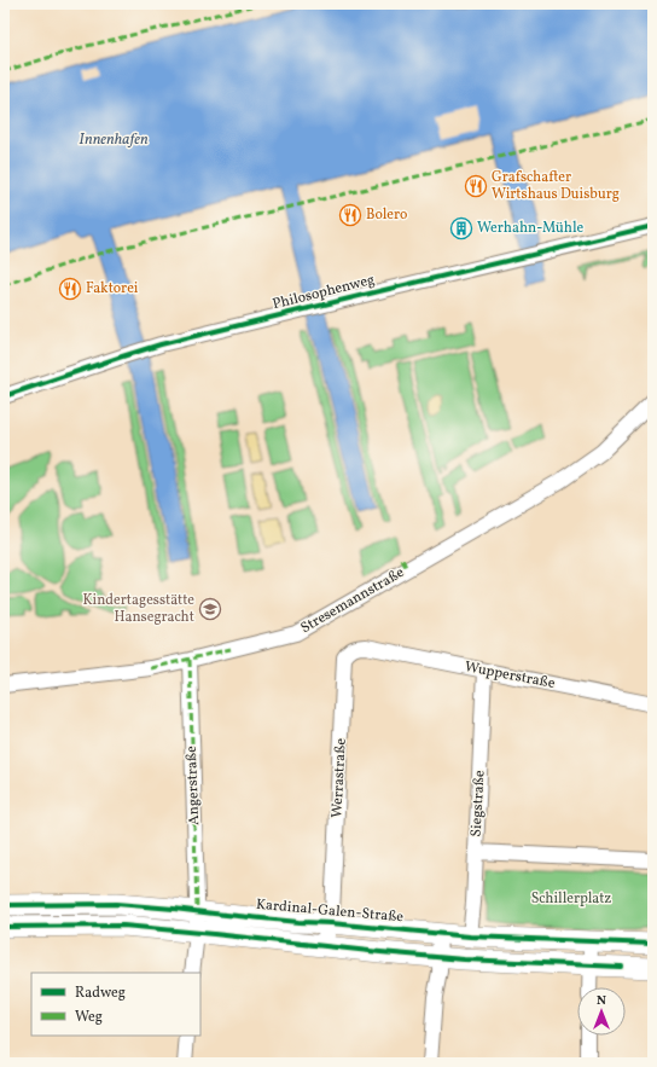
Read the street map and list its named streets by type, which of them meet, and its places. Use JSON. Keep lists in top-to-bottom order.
{
  "streets": {
    "main road": ["Kardinal-Galen-Straße"],
    "street": [
      "Philosophenweg",
      "Stresemannstraße",
      "Wupperstraße",
      "Werrastraße",
      "Angerstraße",
      "Siegstraße"
    ]
  },
  "crossings": [
    ["Stresemannstraße", "Angerstraße"],
    ["Wupperstraße", "Werrastraße"],
    ["Wupperstraße", "Siegstraße"],
    ["Werrastraße", "Kardinal-Galen-Straße"],
    ["Angerstraße", "Kardinal-Galen-Straße"],
    ["Siegstraße", "Kardinal-Galen-Straße"]
  ],
  "water": ["Innenhafen"],
  "parks": ["Schillerplatz"],
  "places": {
    "restaurant": ["Grafschafter Wirtshaus Duisburg", "Bolero", "Faktorei"],
    "building": ["Werhahn-Mühle"],
    "school or university": ["Kindertagesstätte Hansegracht"]
  },
  "legend": ["Radweg", "Weg"],
  "north": "top"
}
